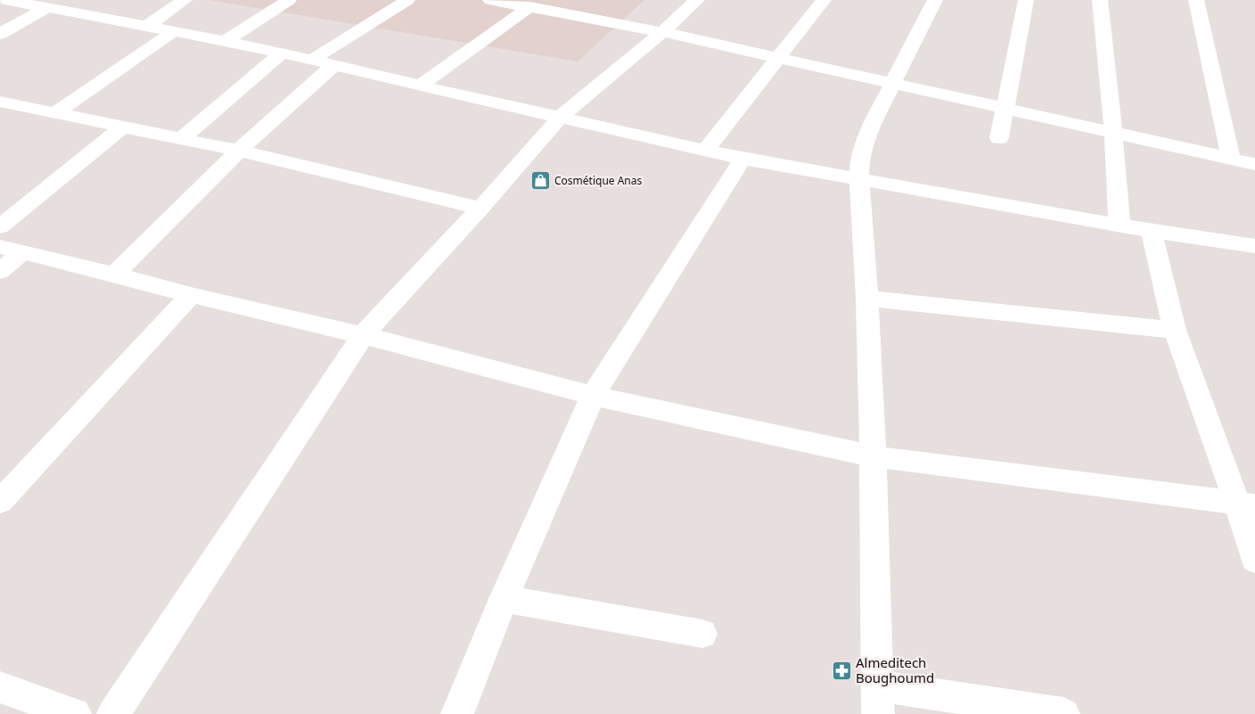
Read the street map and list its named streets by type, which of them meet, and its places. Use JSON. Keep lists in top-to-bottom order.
{
  "places": {
    "shop": ["Cosmétique Anas"],
    "pharmacy": ["Almeditech Boughoumd"]
  }
}
